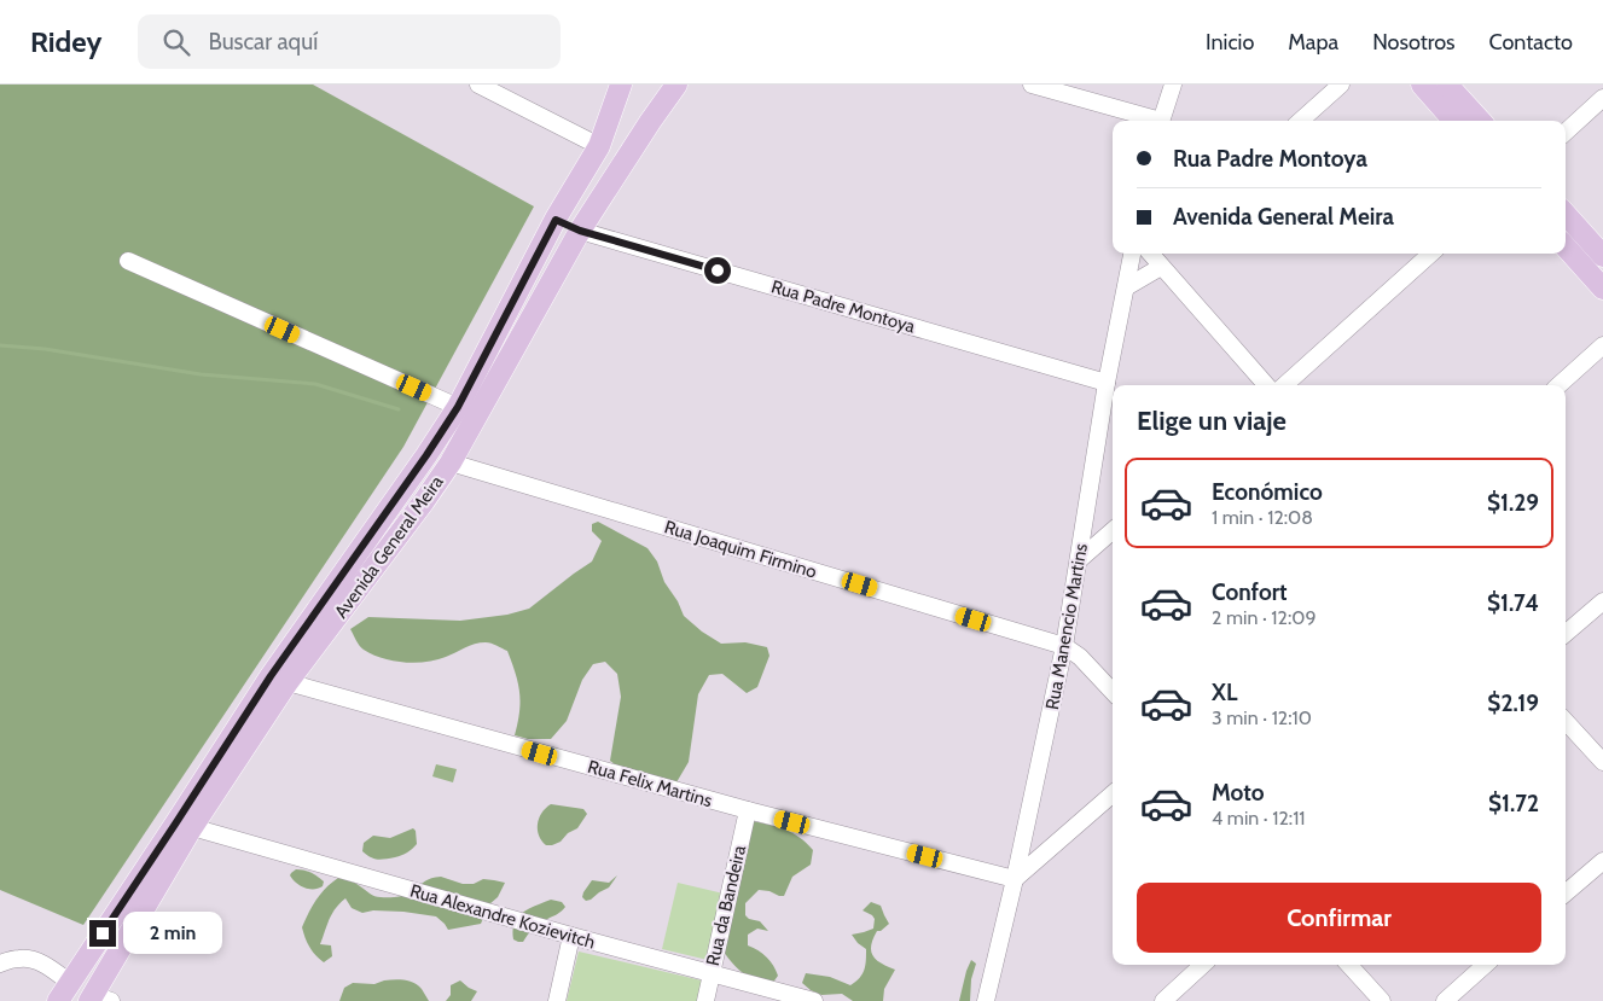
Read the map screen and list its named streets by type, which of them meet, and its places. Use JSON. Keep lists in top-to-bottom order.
{
  "streets": {
    "main road": ["Avenida General Meira"],
    "street": [
      "Rua Padre Montoya",
      "Rua Joaquim Firmino",
      "Rua Manencio Martins",
      "Rua Felix Martins",
      "Rua da Bandeira",
      "Rua Alexandre Kozievitch"
    ]
  },
  "crossings": [
    ["Rua Padre Montoya", "Avenida General Meira"],
    ["Rua Padre Montoya", "Rua Manencio Martins"],
    ["Avenida General Meira", "Rua Joaquim Firmino"],
    ["Avenida General Meira", "Rua Felix Martins"],
    ["Avenida General Meira", "Rua Alexandre Kozievitch"],
    ["Rua Joaquim Firmino", "Rua Manencio Martins"],
    ["Rua Manencio Martins", "Rua Felix Martins"],
    ["Rua Felix Martins", "Rua da Bandeira"],
    ["Rua da Bandeira", "Rua Alexandre Kozievitch"]
  ],
  "page": {
    "header": "Ridey",
    "search": "Buscar aquí",
    "nav": [
      "Inicio",
      "Mapa",
      "Nosotros",
      "Contacto"
    ],
    "banner": ["Rua Padre Montoya", "Avenida General Meira"],
    "heading": "Elige un viaje",
    "list": [
      {
        "name": "Económico",
        "note": "1 min · 12:08",
        "value": "$1.29"
      },
      {
        "name": "Confort",
        "note": "2 min · 12:09",
        "value": "$1.74"
      },
      {
        "name": "XL",
        "note": "3 min · 12:10",
        "value": "$2.19"
      },
      {
        "name": "Moto",
        "note": "4 min · 12:11",
        "value": "$1.72"
      }
    ],
    "buttons": "Confirmar",
    "bubble": "2 min"
  }
}
